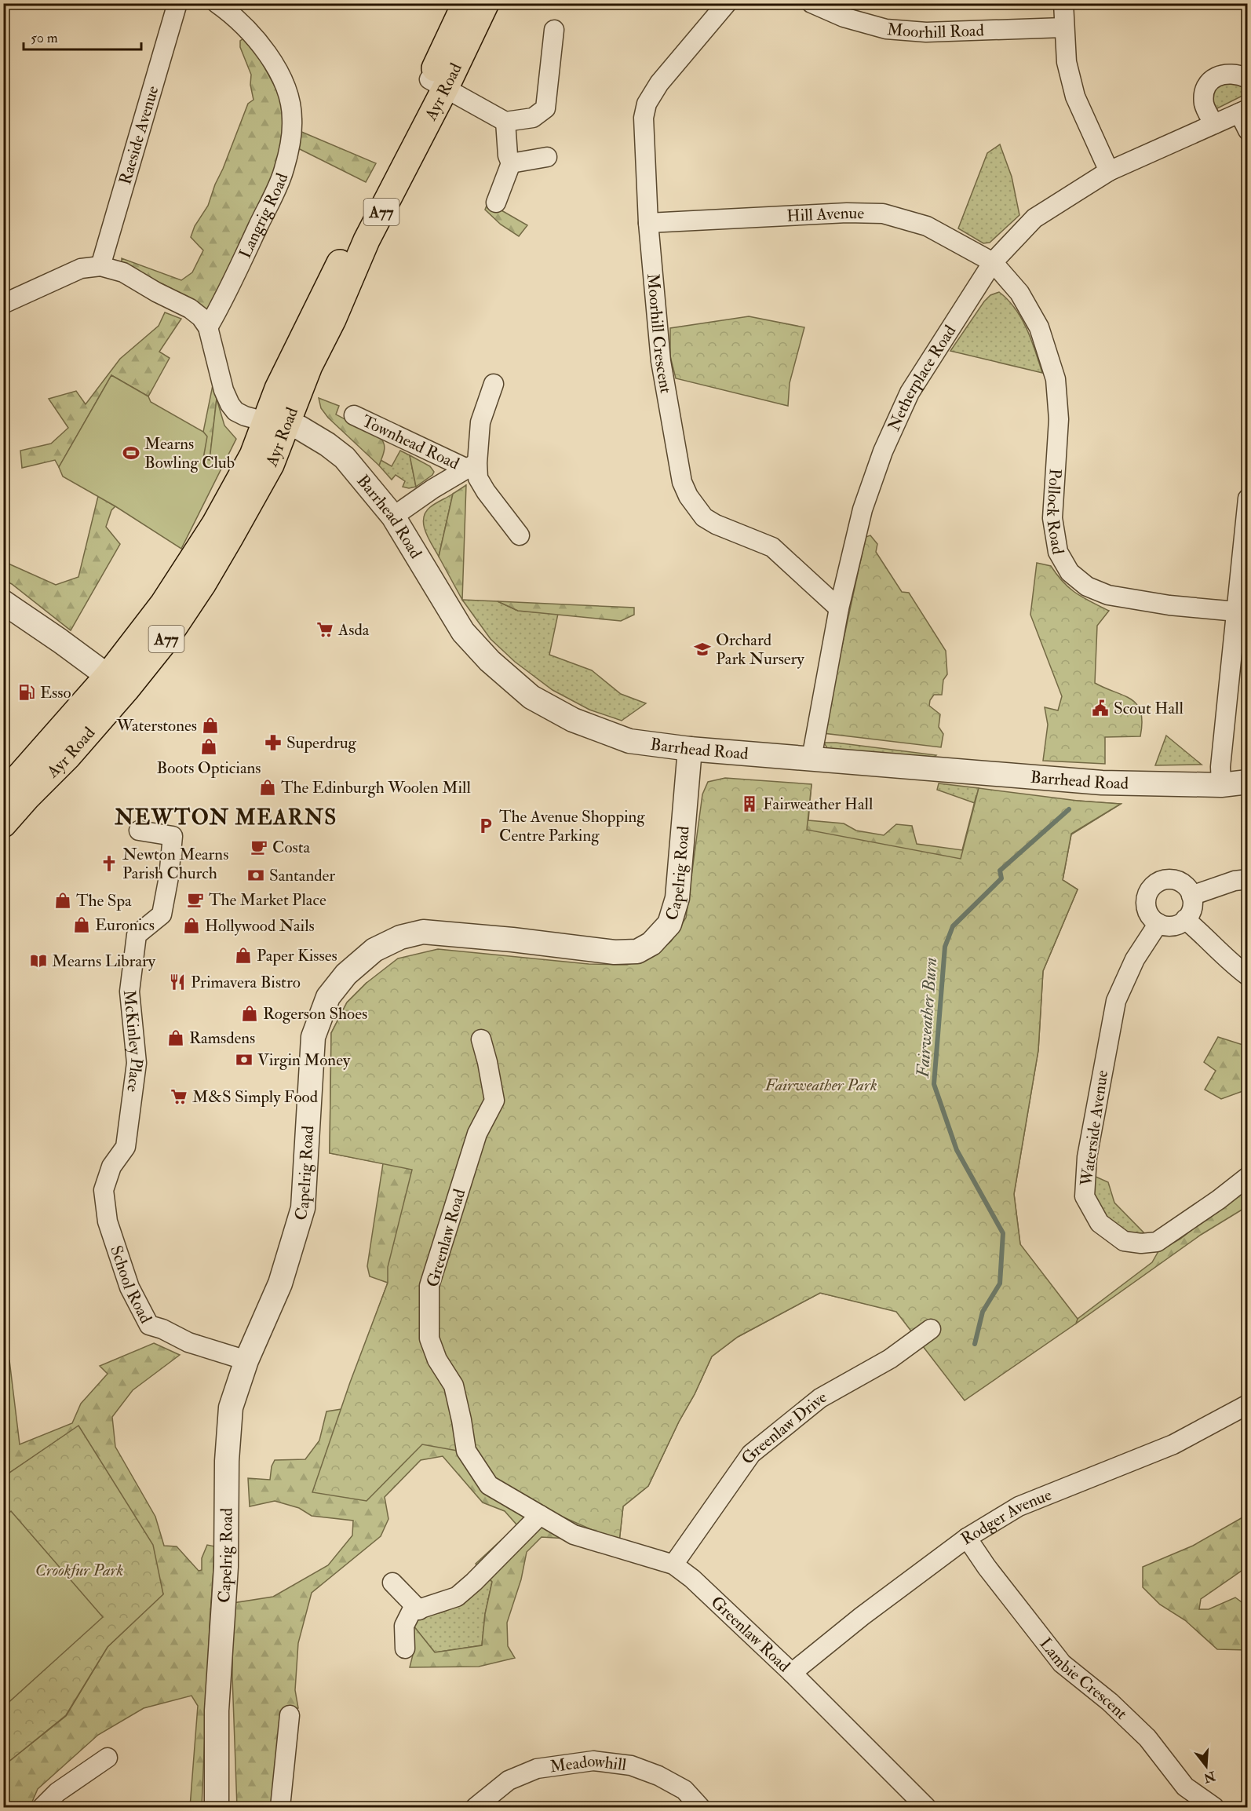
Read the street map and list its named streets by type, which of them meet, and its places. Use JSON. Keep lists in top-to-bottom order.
{
  "streets": {
    "main road": ["Ayr Road", "A77"],
    "street": [
      "Moorhill Road",
      "Raeside Avenue",
      "Hill Avenue",
      "Langrig Road",
      "Moorhill Crescent",
      "Netherplace Road",
      "Townhead Road",
      "Pollock Road",
      "Barrhead Road",
      "Capelrig Road",
      "McKinley Place",
      "Waterside Avenue",
      "Greenlaw Road",
      "School Road",
      "Greenlaw Drive",
      "Rodger Avenue",
      "Lambie Crescent",
      "Meadowhill"
    ]
  },
  "crossings": [
    ["Ayr Road", "Barrhead Road"],
    ["Hill Avenue", "Moorhill Crescent"],
    ["Hill Avenue", "Netherplace Road"],
    ["Hill Avenue", "Pollock Road"],
    ["Moorhill Crescent", "Netherplace Road"],
    ["Netherplace Road", "Pollock Road"],
    ["Netherplace Road", "Barrhead Road"],
    ["Townhead Road", "Barrhead Road"],
    ["Barrhead Road", "Capelrig Road"],
    ["Capelrig Road", "School Road"],
    ["McKinley Place", "School Road"],
    ["Greenlaw Road", "Greenlaw Drive"],
    ["Greenlaw Road", "Rodger Avenue"],
    ["Rodger Avenue", "Lambie Crescent"]
  ],
  "districts": ["NEWTON MEARNS"],
  "water": ["Fairweather Burn"],
  "parks": ["Fairweather Park", "Crookfur Park"],
  "places": {
    "sports": ["Mearns Bowling Club"],
    "supermarket": ["Asda", "M&S Simply Food"],
    "school or university": ["Orchard Park Nursery"],
    "fuel station": ["Esso"],
    "public building": ["Scout Hall"],
    "shop": [
      "Waterstones",
      "Boots Opticians",
      "The Edinburgh Woolen Mill",
      "The Spa",
      "Euronics",
      "Hollywood Nails",
      "Paper Kisses",
      "Rogerson Shoes",
      "Ramsdens"
    ],
    "pharmacy": ["Superdrug"],
    "building": ["Fairweather Hall"],
    "parking": ["The Avenue Shopping Centre Parking"],
    "cafe": ["Costa", "The Market Place"],
    "church": ["Newton Mearns Parish Church"],
    "bank": ["Santander", "Virgin Money"],
    "library": ["Mearns Library"],
    "restaurant": ["Primavera Bistro"]
  },
  "scale_bar": "50 m",
  "north": "bottom"
}
